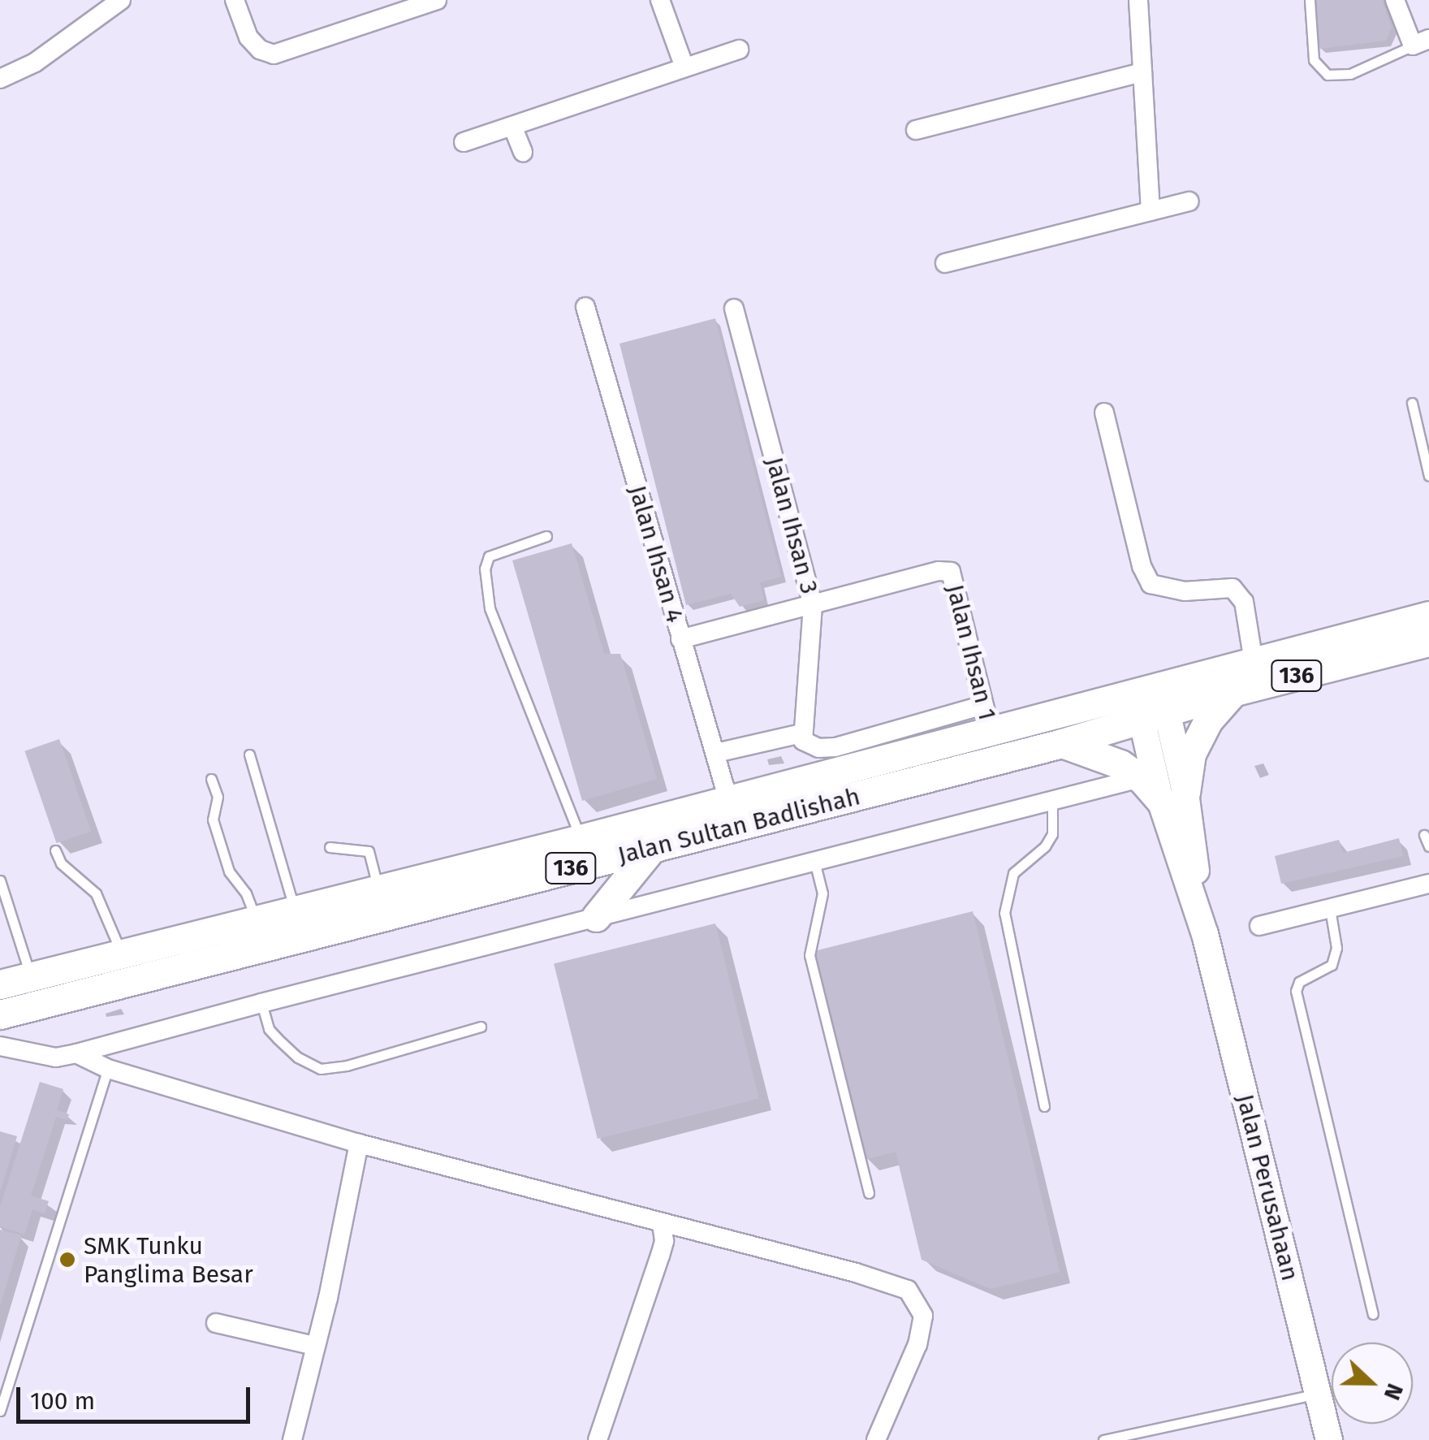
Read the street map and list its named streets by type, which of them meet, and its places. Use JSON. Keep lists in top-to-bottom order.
{
  "streets": {
    "main road": ["136", "Jalan Sultan Badlishah", "Jalan Perusahaan"],
    "street": ["Jalan Ihsan 3", "Jalan Ihsan 4", "Jalan Ihsan 1"]
  },
  "crossings": [
    ["Jalan Ihsan 3", "Jalan Ihsan 1"],
    ["Jalan Ihsan 4", "Jalan Sultan Badlishah"],
    ["Jalan Ihsan 1", "Jalan Sultan Badlishah"],
    ["Jalan Sultan Badlishah", "Jalan Perusahaan"]
  ],
  "places": ["SMK Tunku Panglima Besar"],
  "scale_bar": "100 m",
  "north": "right"
}
